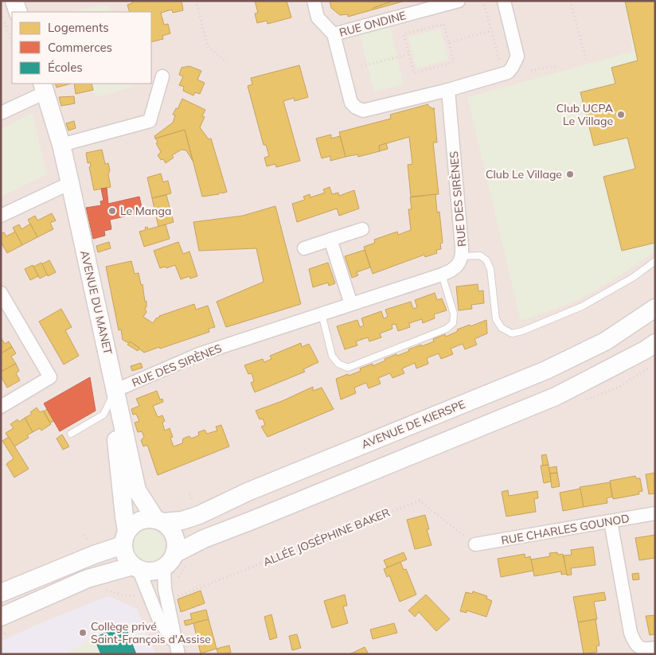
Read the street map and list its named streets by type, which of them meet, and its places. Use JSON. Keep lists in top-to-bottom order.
{
  "streets": {
    "main road": ["AVENUE DU MANET", "AVENUE DE KIERSPE"],
    "street": ["RUE ONDINE", "RUE DES SIRÈNES", "RUE CHARLES GOUNOD"],
    "path": ["ALLÉE JOSÉPHINE BAKER"]
  },
  "crossings": [
    ["RUE DES SIRÈNES", "AVENUE DU MANET"],
    ["AVENUE DU MANET", "AVENUE DE KIERSPE"],
    ["RUE CHARLES GOUNOD", "ALLÉE JOSÉPHINE BAKER"]
  ],
  "places": [
    "Club UCPA Le Village",
    "Club Le Village",
    "Le Manga",
    "Collège privé Saint-François d'Assise"
  ],
  "legend": ["Logements", "Commerces", "Écoles"]
}
